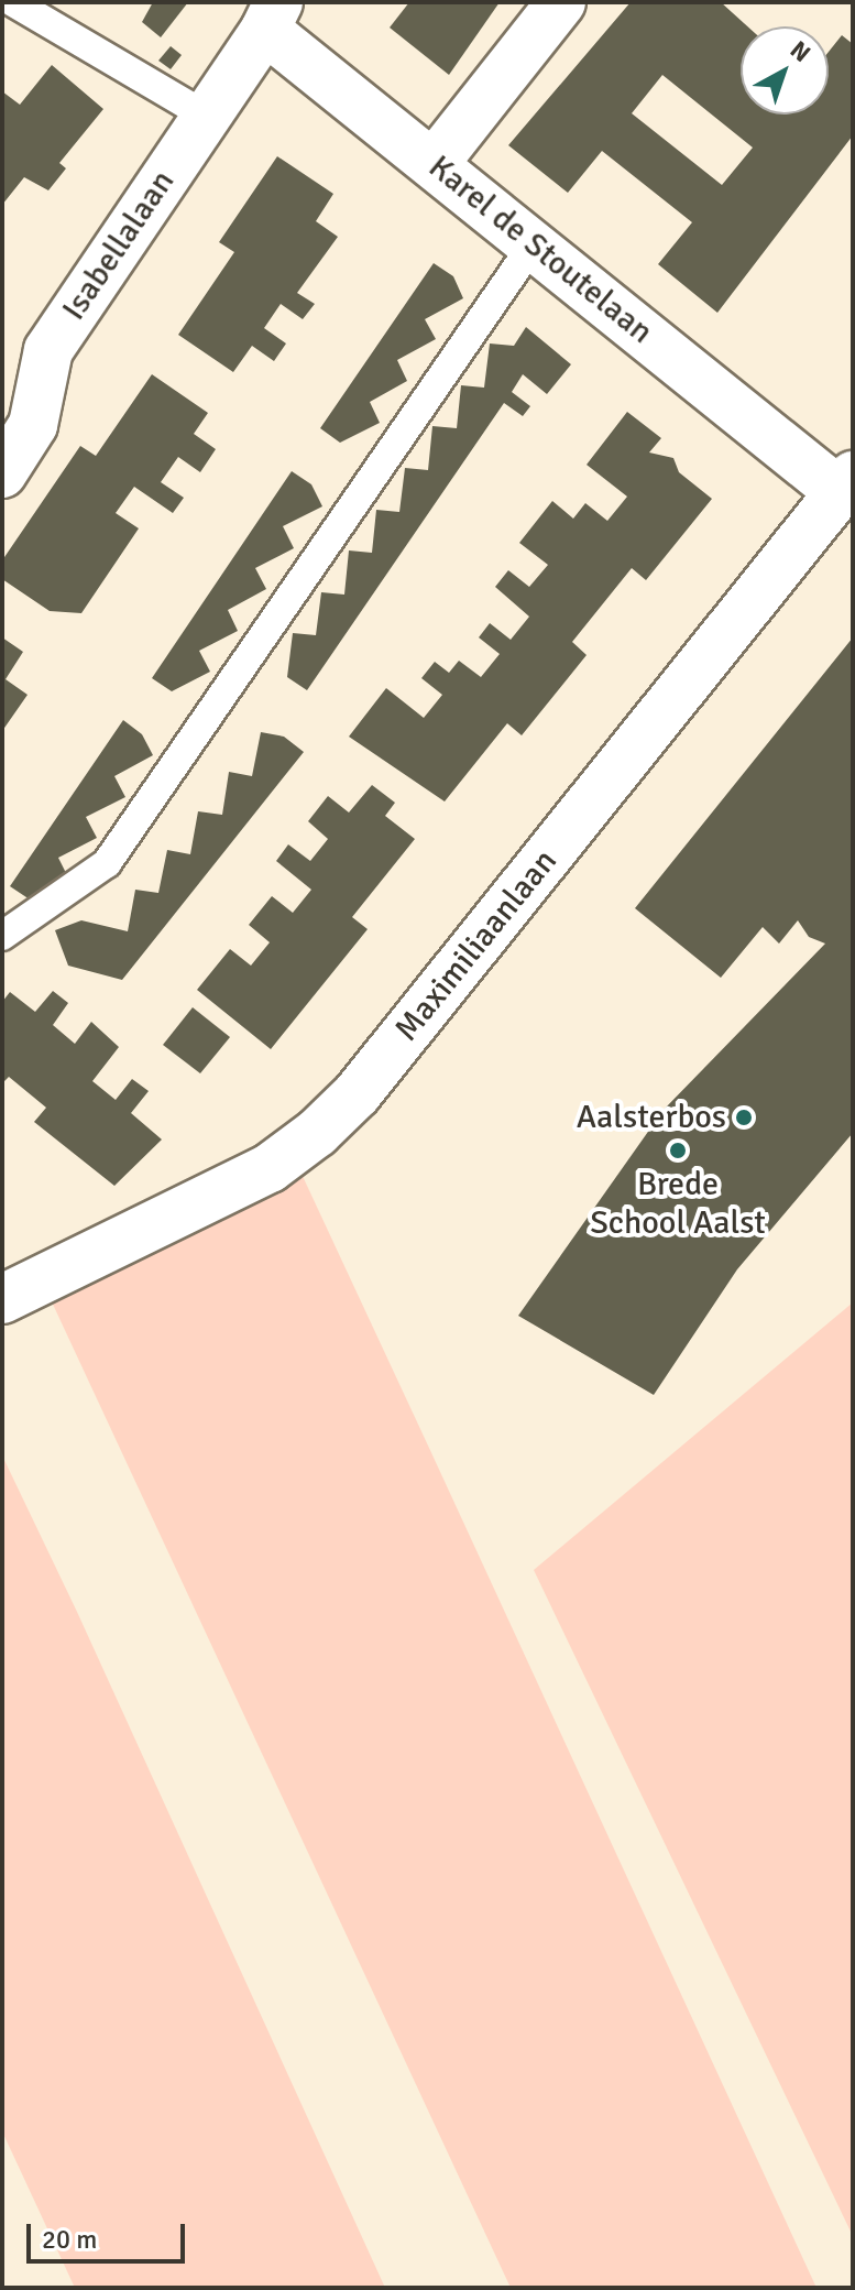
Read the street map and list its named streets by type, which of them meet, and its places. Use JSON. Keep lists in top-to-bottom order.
{
  "streets": {
    "street": ["Isabellalaan", "Karel de Stoutelaan", "Maximiliaanlaan"]
  },
  "crossings": [
    ["Isabellalaan", "Karel de Stoutelaan"],
    ["Karel de Stoutelaan", "Maximiliaanlaan"]
  ],
  "places": ["Aalsterbos", "Brede School Aalst"],
  "scale_bar": "20 m",
  "north": "top right"
}
